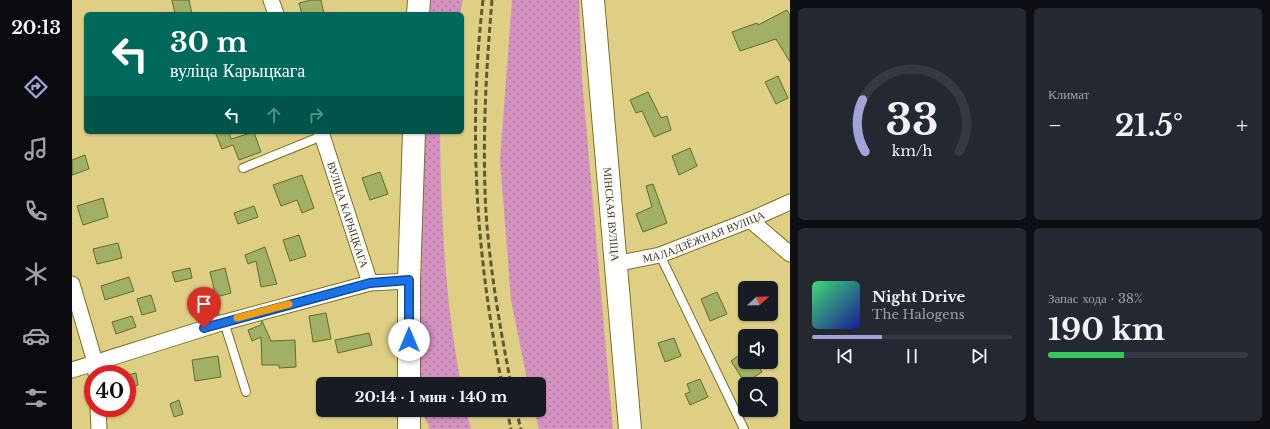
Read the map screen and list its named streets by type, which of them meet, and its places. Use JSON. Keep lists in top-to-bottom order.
{
  "streets": {
    "street": ["ВУЛІЦА КАРЫЦКАГА", "МІНСКАЯ ВУЛІЦА", "МАЛАДЗЁЖНАЯ ВУЛІЦА"]
  },
  "crossings": [
    ["МІНСКАЯ ВУЛІЦА", "МАЛАДЗЁЖНАЯ ВУЛІЦА"]
  ],
  "north": "right",
  "page": {
    "tabs": "20:13",
    "tile": [
      "Климат",
      ["Запас хода · 38%", "190 km"]
    ],
    "turn": ["30 m", "вуліца Карыцкага"],
    "heat": ["−", "21.5°", "+"],
    "song": ["Night Drive", "The Halogens"],
    "limit": "40",
    "trip": "20:14 · 1 мин · 140 m",
    "gauge": ["33", "km/h"]
  }
}
